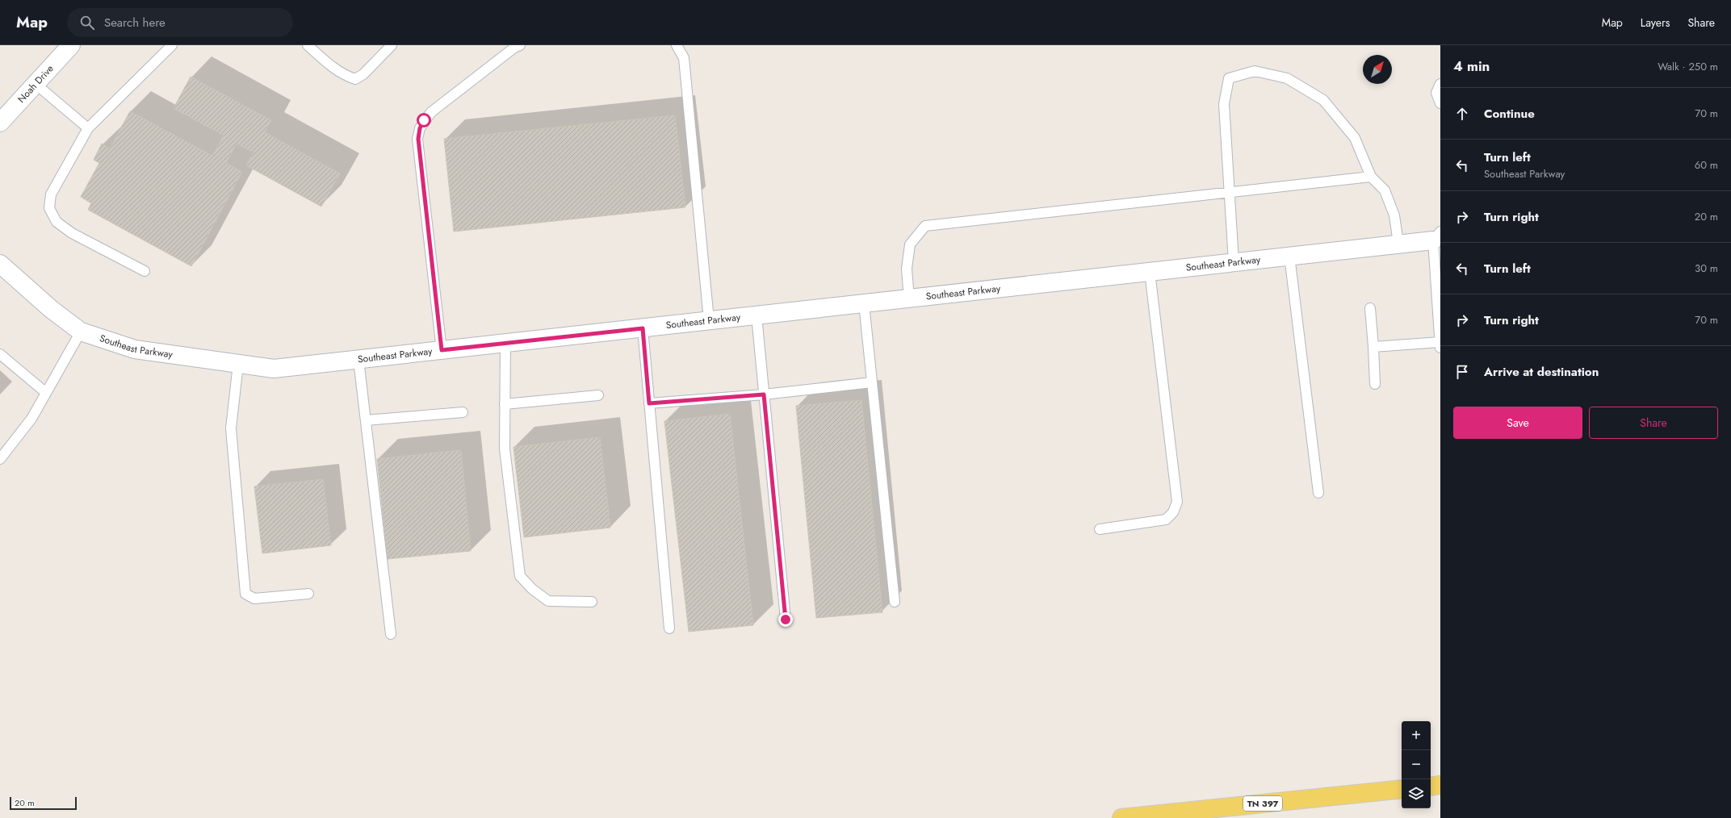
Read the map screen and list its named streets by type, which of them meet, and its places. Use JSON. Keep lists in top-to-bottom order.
{
  "streets": {
    "main road": ["TN 397"],
    "street": ["Noah Drive", "Southeast Parkway"]
  },
  "scale_bar": "20 m",
  "north": "top right",
  "page": {
    "header": "Map",
    "search": "Search here",
    "nav": ["Map", "Layers", "Share"],
    "heading": ["4 min", "Walk · 250 m"],
    "list": [
      ["Continue", "70 m"],
      ["Turn left", "Southeast Parkway", "60 m"],
      ["Turn right", "20 m"],
      ["Turn left", "30 m"],
      ["Turn right", "70 m"],
      "Arrive at destination"
    ],
    "buttons": ["Save", "Share"],
    "map_buttons": ["+", "−"],
    "scale": "20 m"
  }
}
